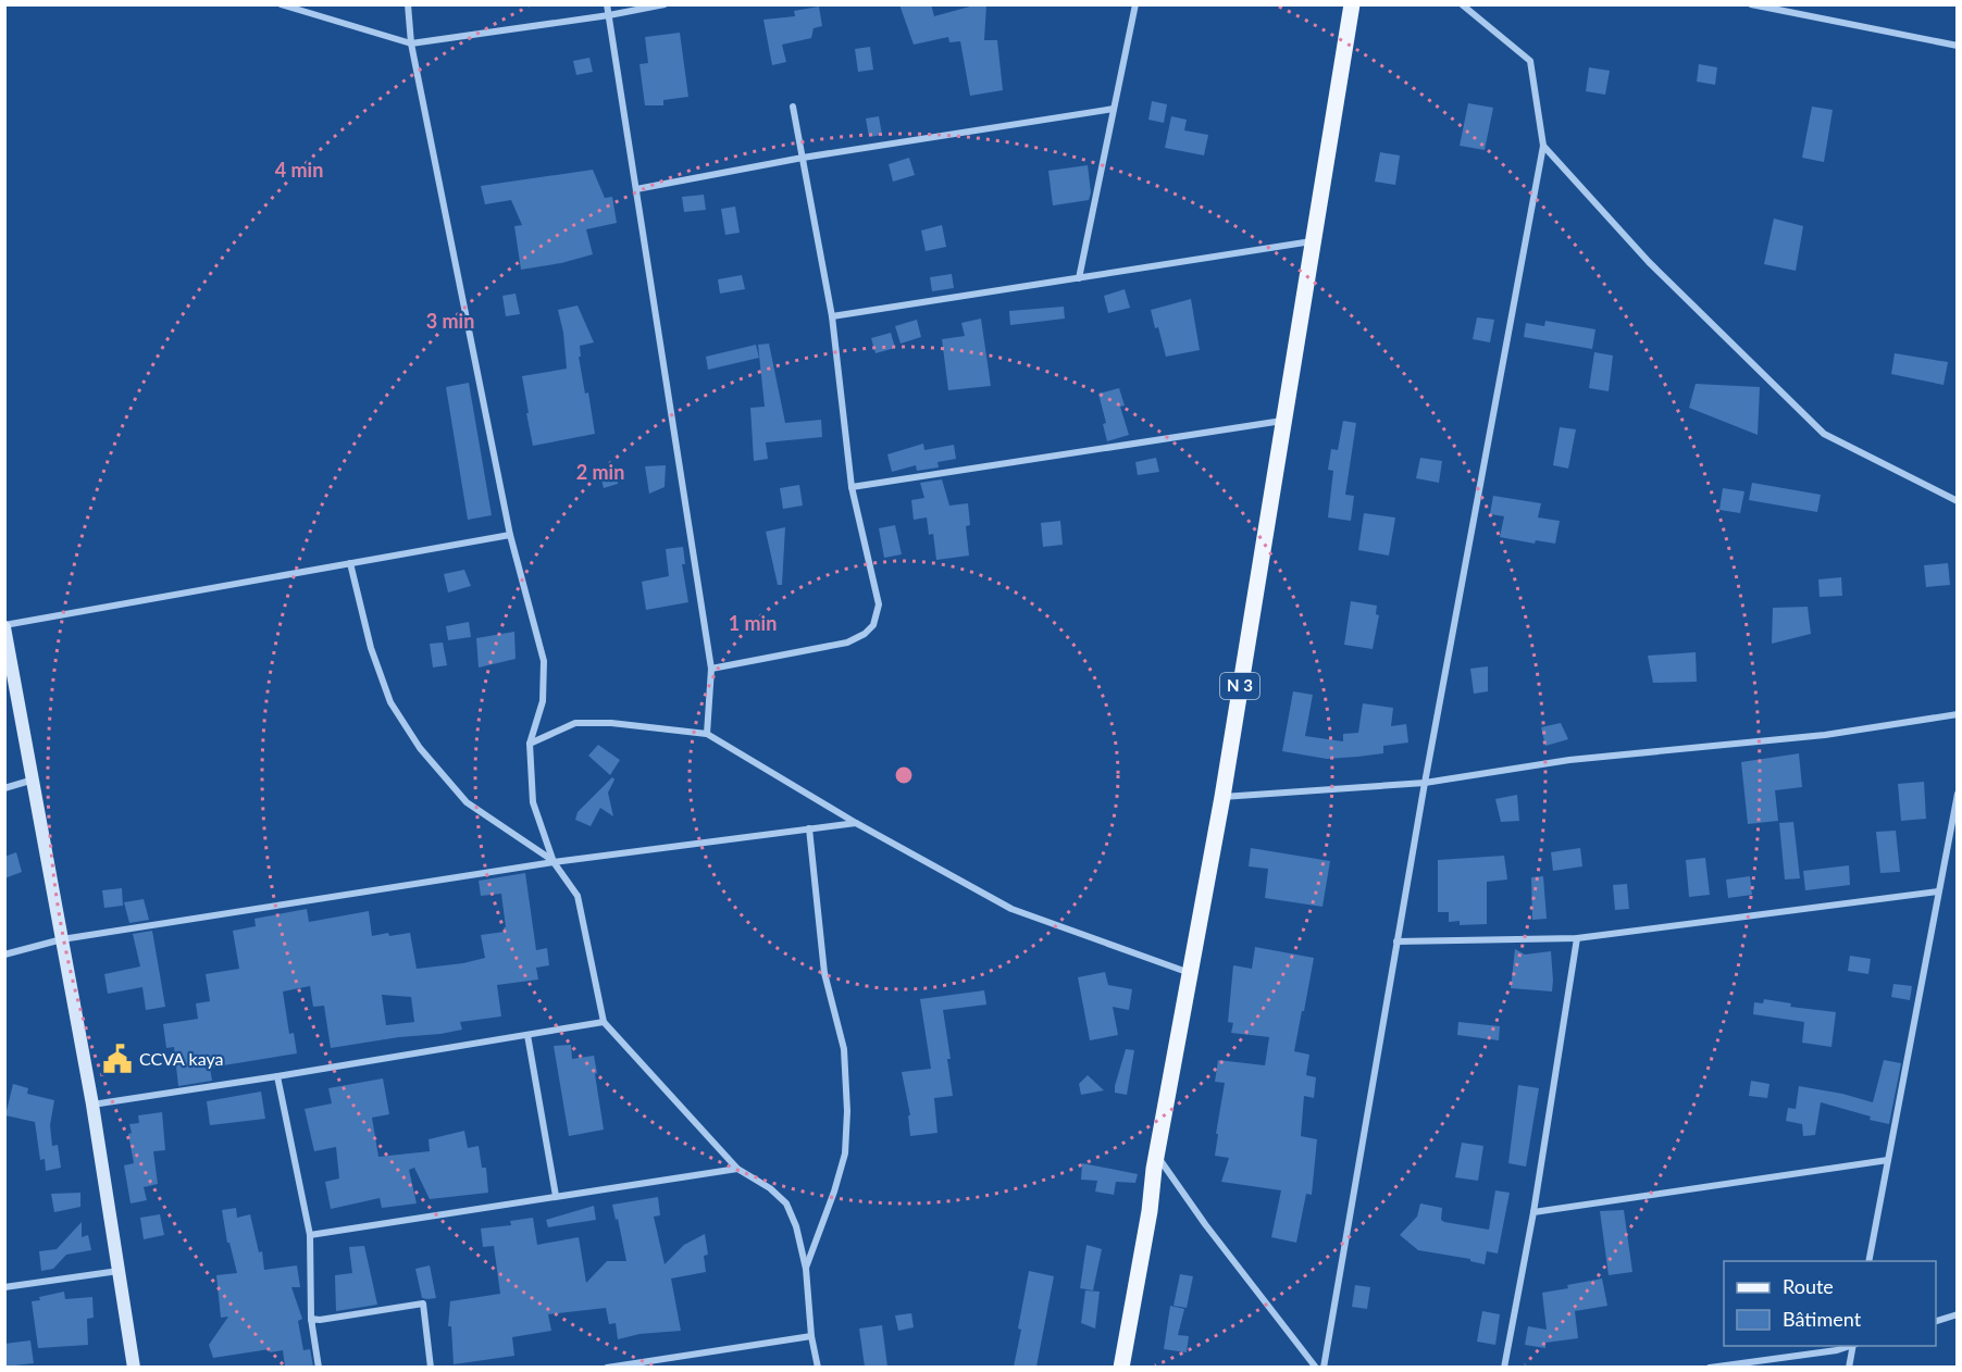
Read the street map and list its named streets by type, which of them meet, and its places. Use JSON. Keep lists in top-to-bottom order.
{
  "streets": {
    "main road": ["N 3"]
  },
  "places": {
    "public building": ["CCVA kaya"]
  },
  "legend": ["Route", "Bâtiment"],
  "rings": [
    "4 min",
    "3 min",
    "2 min",
    "1 min"
  ]
}
